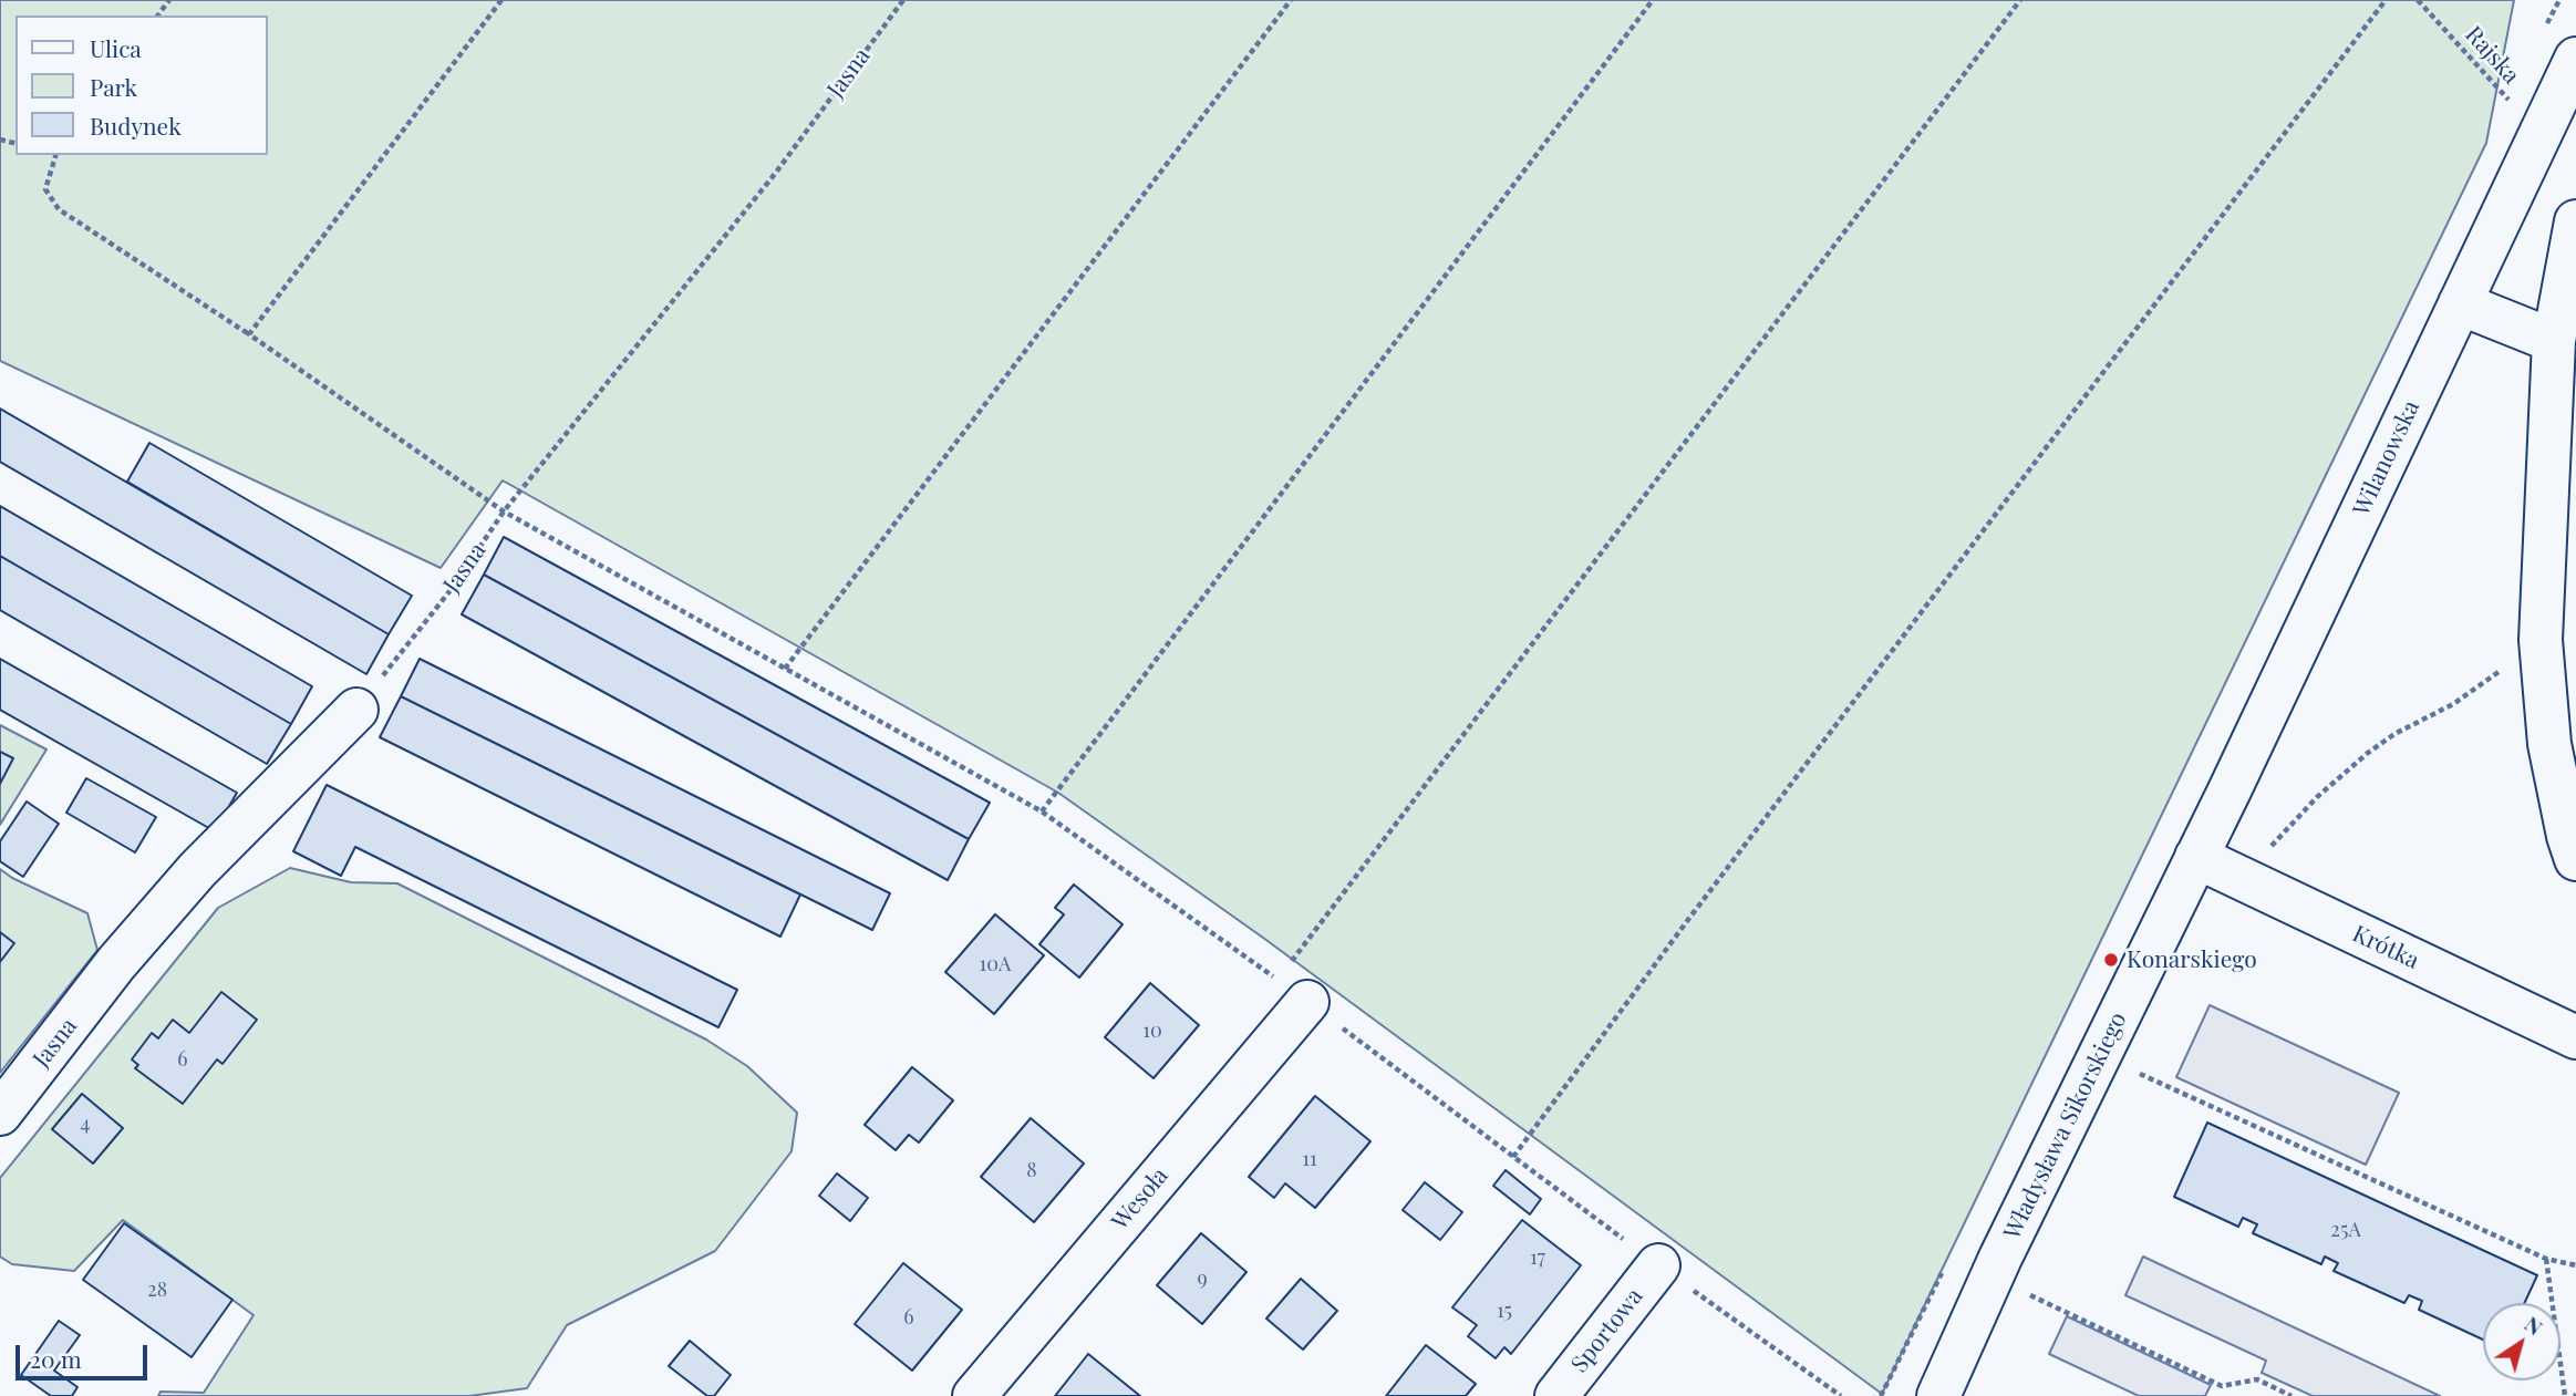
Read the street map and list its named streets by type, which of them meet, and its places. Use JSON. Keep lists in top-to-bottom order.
{
  "streets": {
    "street": [
      "Jasna",
      "Wilanowska",
      "Krótka",
      "Władysława Sikorskiego",
      "Wesoła",
      "Sportowa"
    ],
    "path": ["Rajska"]
  },
  "crossings": [
    ["Rajska", "Wilanowska"],
    ["Wilanowska", "Krótka"],
    ["Wilanowska", "Władysława Sikorskiego"],
    ["Krótka", "Władysława Sikorskiego"]
  ],
  "places": ["Konarskiego"],
  "house_numbers": [
    "10A",
    "10",
    "6",
    "4",
    "11",
    "8",
    "25A",
    "17",
    "9",
    "28",
    "15",
    "6"
  ],
  "legend": ["Ulica", "Park", "Budynek"],
  "scale_bar": "20 m",
  "north": "top right"
}
